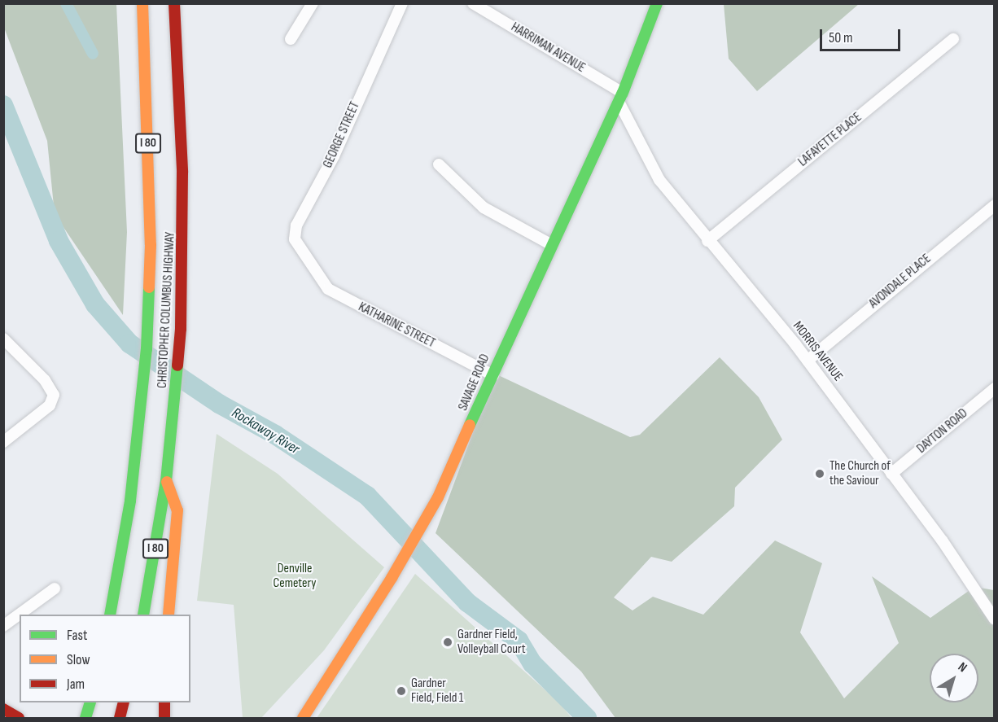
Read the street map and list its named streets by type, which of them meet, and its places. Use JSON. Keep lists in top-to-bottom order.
{
  "streets": {
    "main road": ["I 80", "CHRISTOPHER COLUMBUS HIGHWAY", "SAVAGE ROAD"],
    "street": [
      "HARRIMAN AVENUE",
      "GEORGE STREET",
      "LAFAYETTE PLACE",
      "AVONDALE PLACE",
      "KATHARINE STREET",
      "MORRIS AVENUE",
      "DAYTON ROAD"
    ]
  },
  "crossings": [
    ["HARRIMAN AVENUE", "MORRIS AVENUE"],
    ["HARRIMAN AVENUE", "SAVAGE ROAD"],
    ["GEORGE STREET", "KATHARINE STREET"],
    ["LAFAYETTE PLACE", "MORRIS AVENUE"],
    ["AVONDALE PLACE", "MORRIS AVENUE"],
    ["KATHARINE STREET", "SAVAGE ROAD"],
    ["MORRIS AVENUE", "SAVAGE ROAD"],
    ["MORRIS AVENUE", "DAYTON ROAD"]
  ],
  "water": ["Rockaway River"],
  "parks": ["Denville Cemetery"],
  "places": ["The Church of the Saviour", "Gardner Field, Volleyball Court", "Gardner Field, Field 1"],
  "legend": ["Fast", "Slow", "Jam"],
  "scale_bar": "50 m",
  "north": "top right"
}
